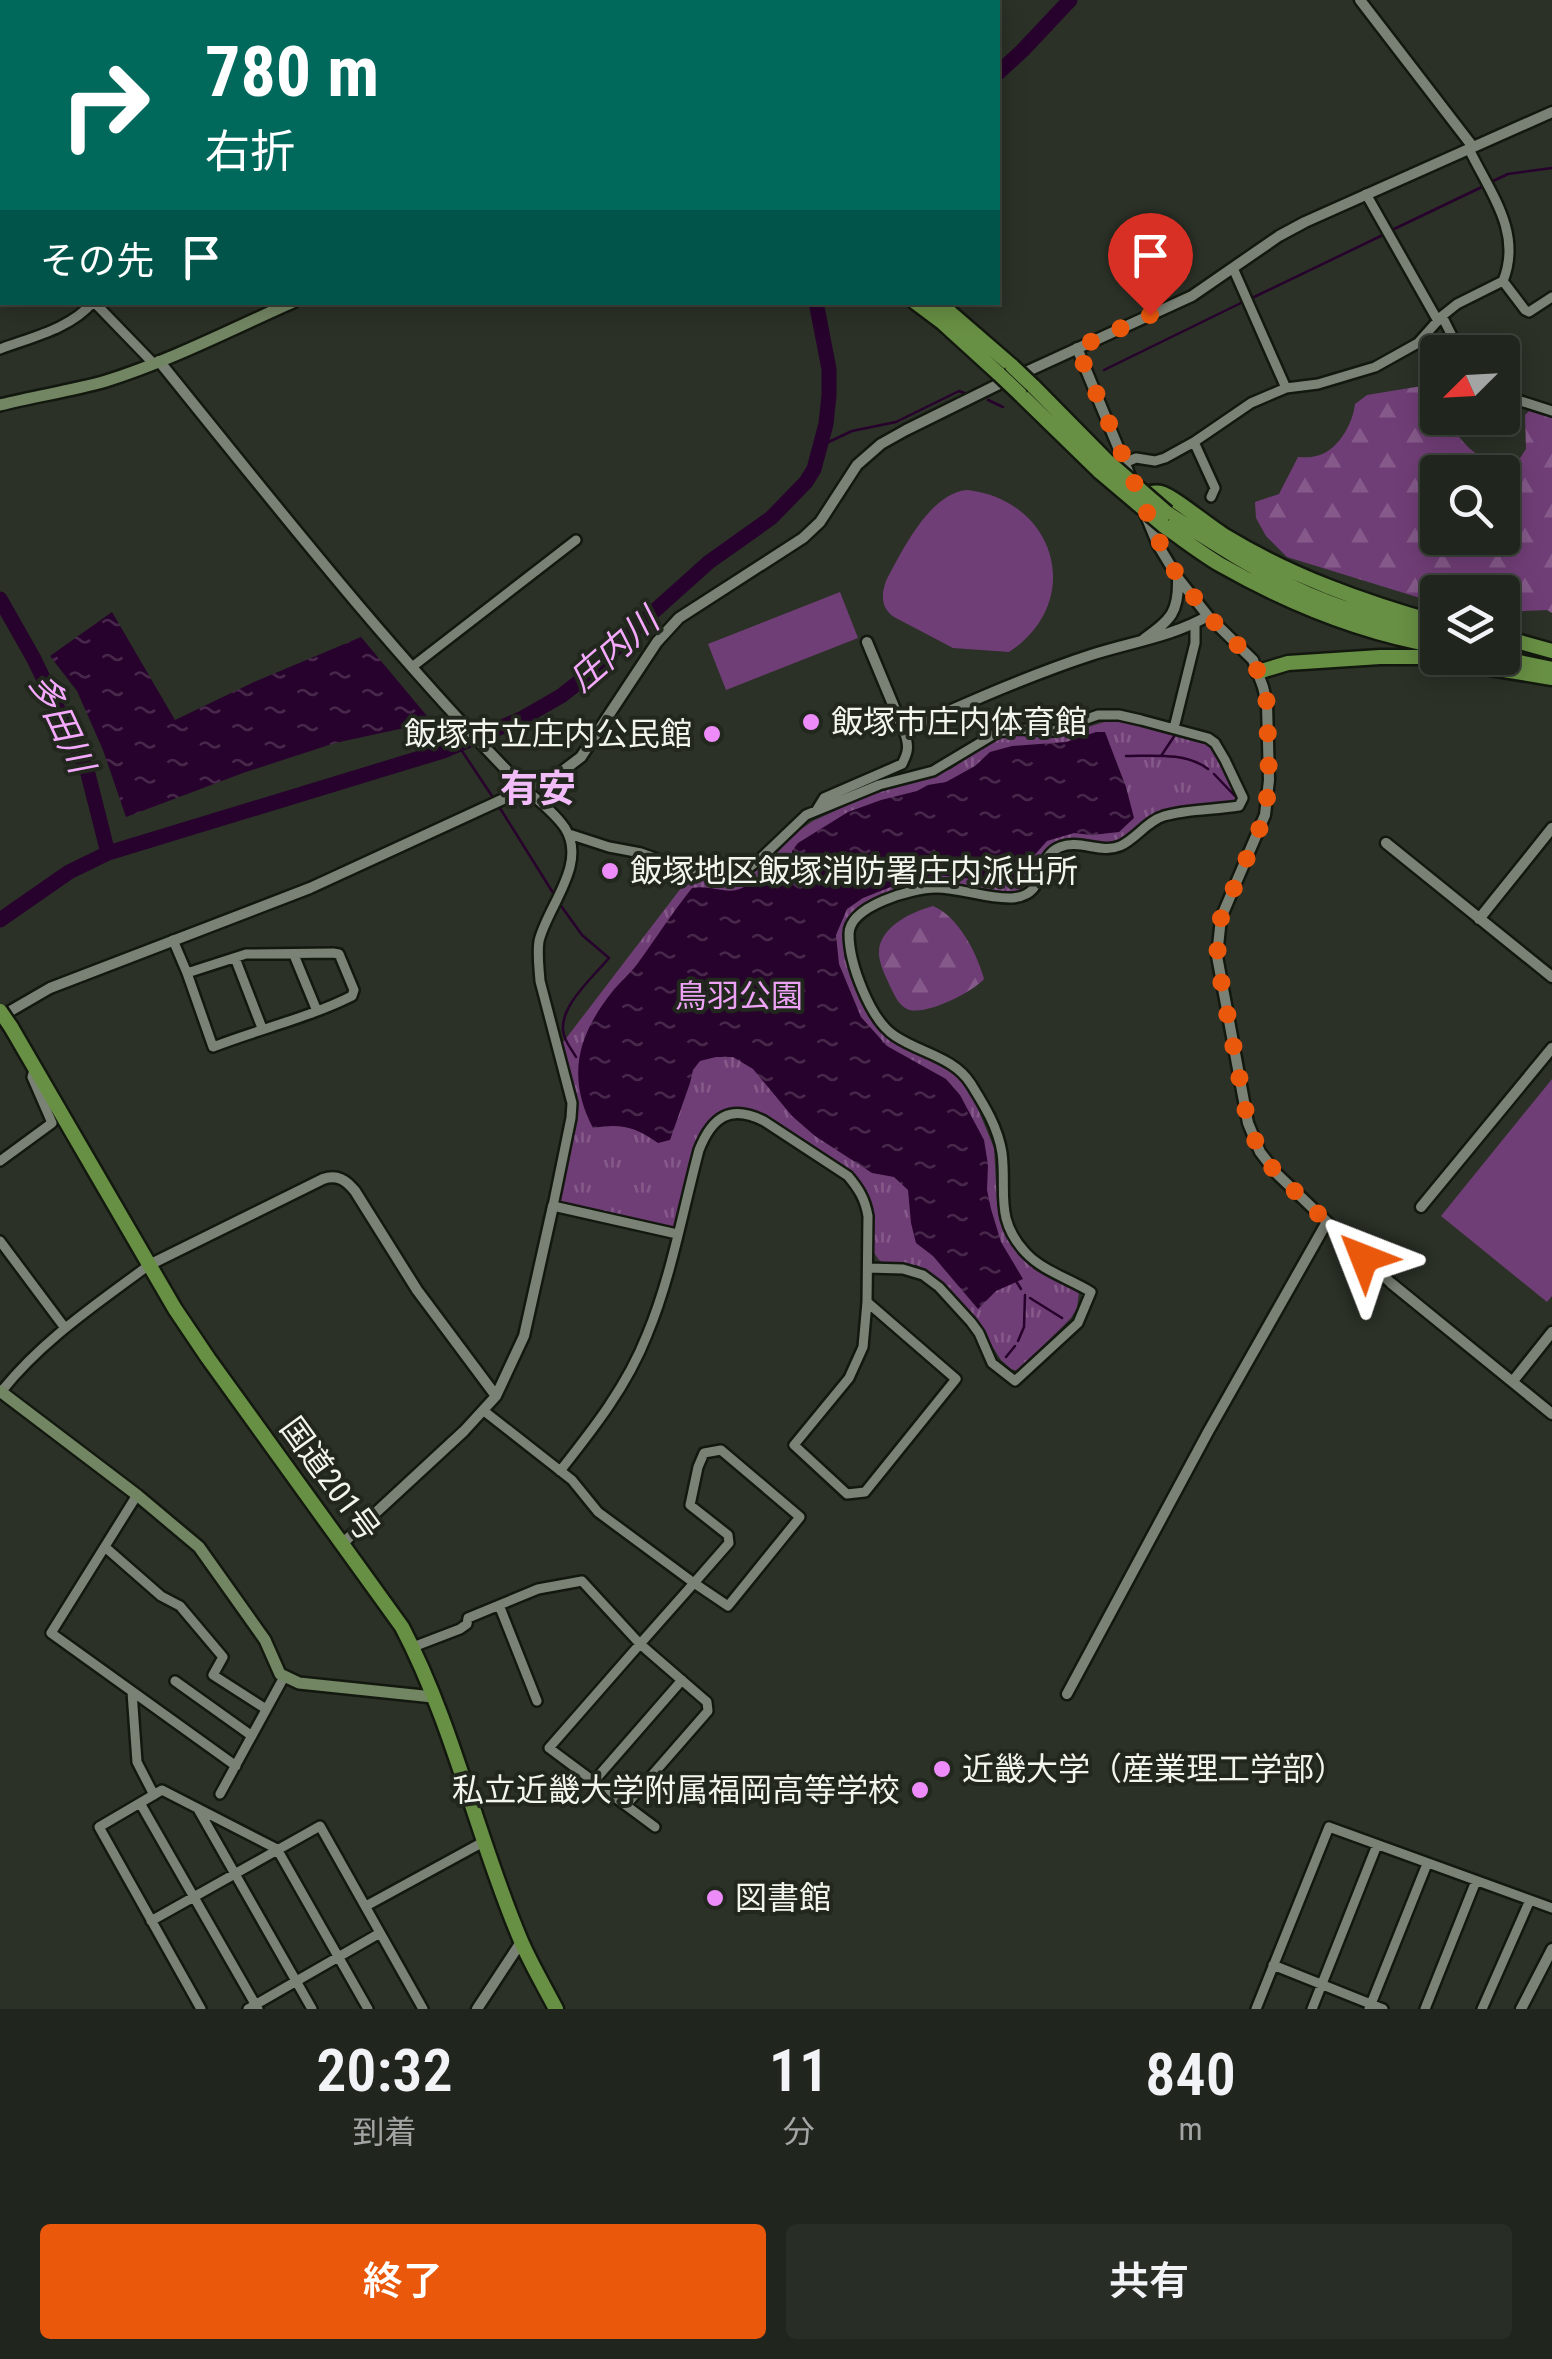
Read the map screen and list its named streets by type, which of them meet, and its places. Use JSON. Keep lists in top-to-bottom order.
{
  "streets": {
    "highway": ["国道201号"]
  },
  "districts": ["有安"],
  "water": ["庄内川", "多田川"],
  "parks": ["鳥羽公園"],
  "places": [
    "飯塚市庄内体育館",
    "飯塚市立庄内公民館",
    "飯塚地区飯塚消防署庄内派出所",
    "近畿大学（産業理工学部）",
    "私立近畿大学附属福岡高等学校",
    "図書館"
  ],
  "north": "bottom left",
  "page": {
    "turn": ["780 m", "右折"],
    "then": "その先",
    "eta": [
      "20:32",
      "到着",
      "11",
      "分",
      "840",
      "m"
    ],
    "buttons": ["終了", "共有"]
  }
}
